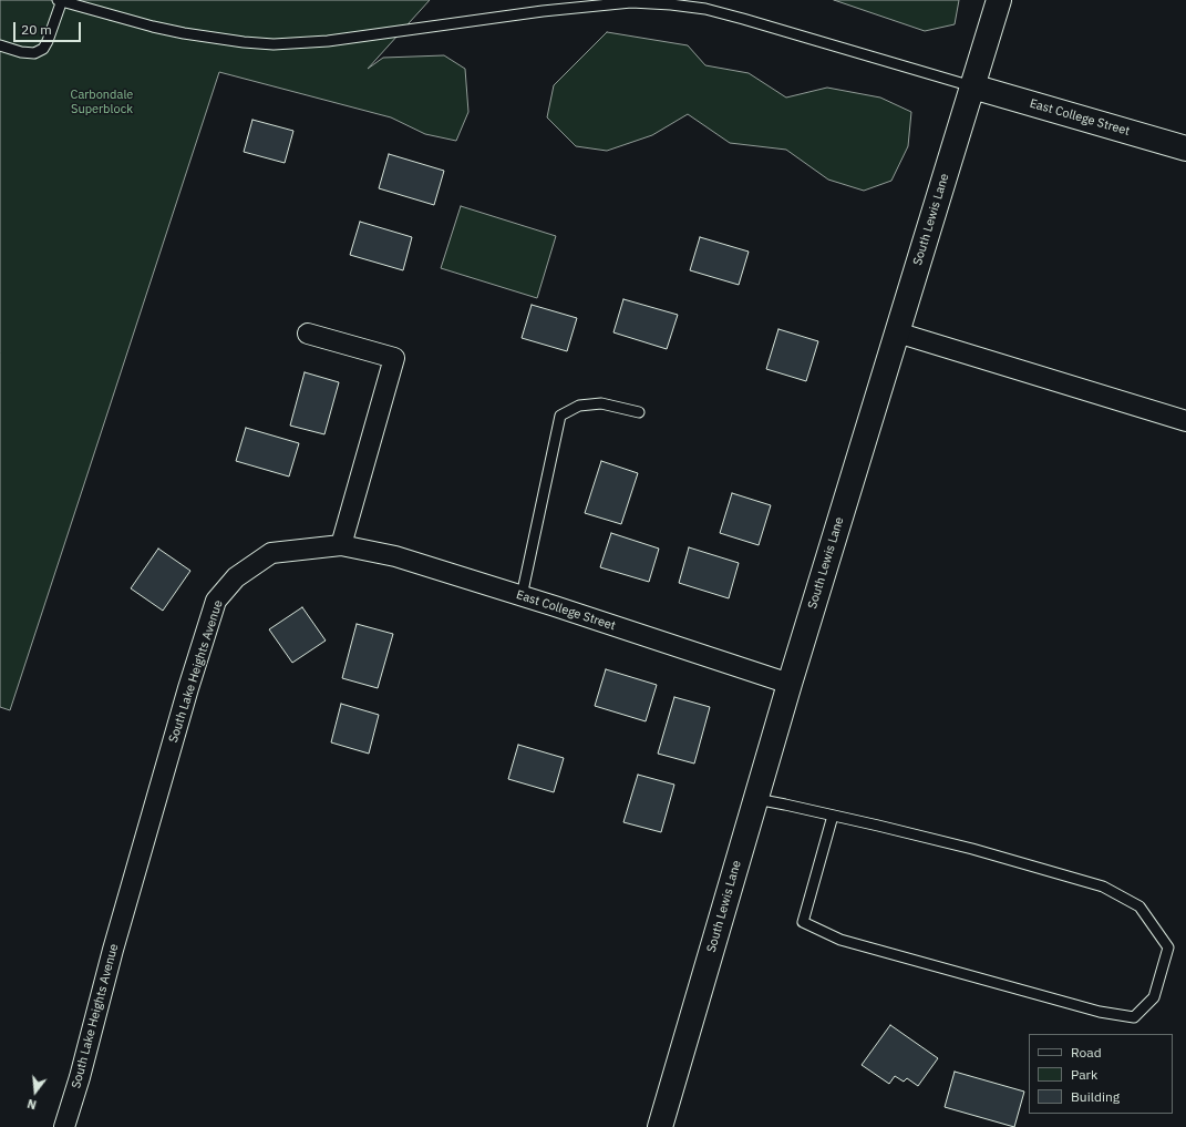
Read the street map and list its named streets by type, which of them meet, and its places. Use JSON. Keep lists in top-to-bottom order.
{
  "streets": {
    "street": ["East College Street", "South Lewis Lane", "South Lake Heights Avenue"]
  },
  "crossings": [
    ["East College Street", "South Lewis Lane"],
    ["East College Street", "South Lake Heights Avenue"]
  ],
  "parks": ["Carbondale Superblock"],
  "legend": ["Road", "Park", "Building"],
  "scale_bar": "20 m",
  "north": "bottom"
}
